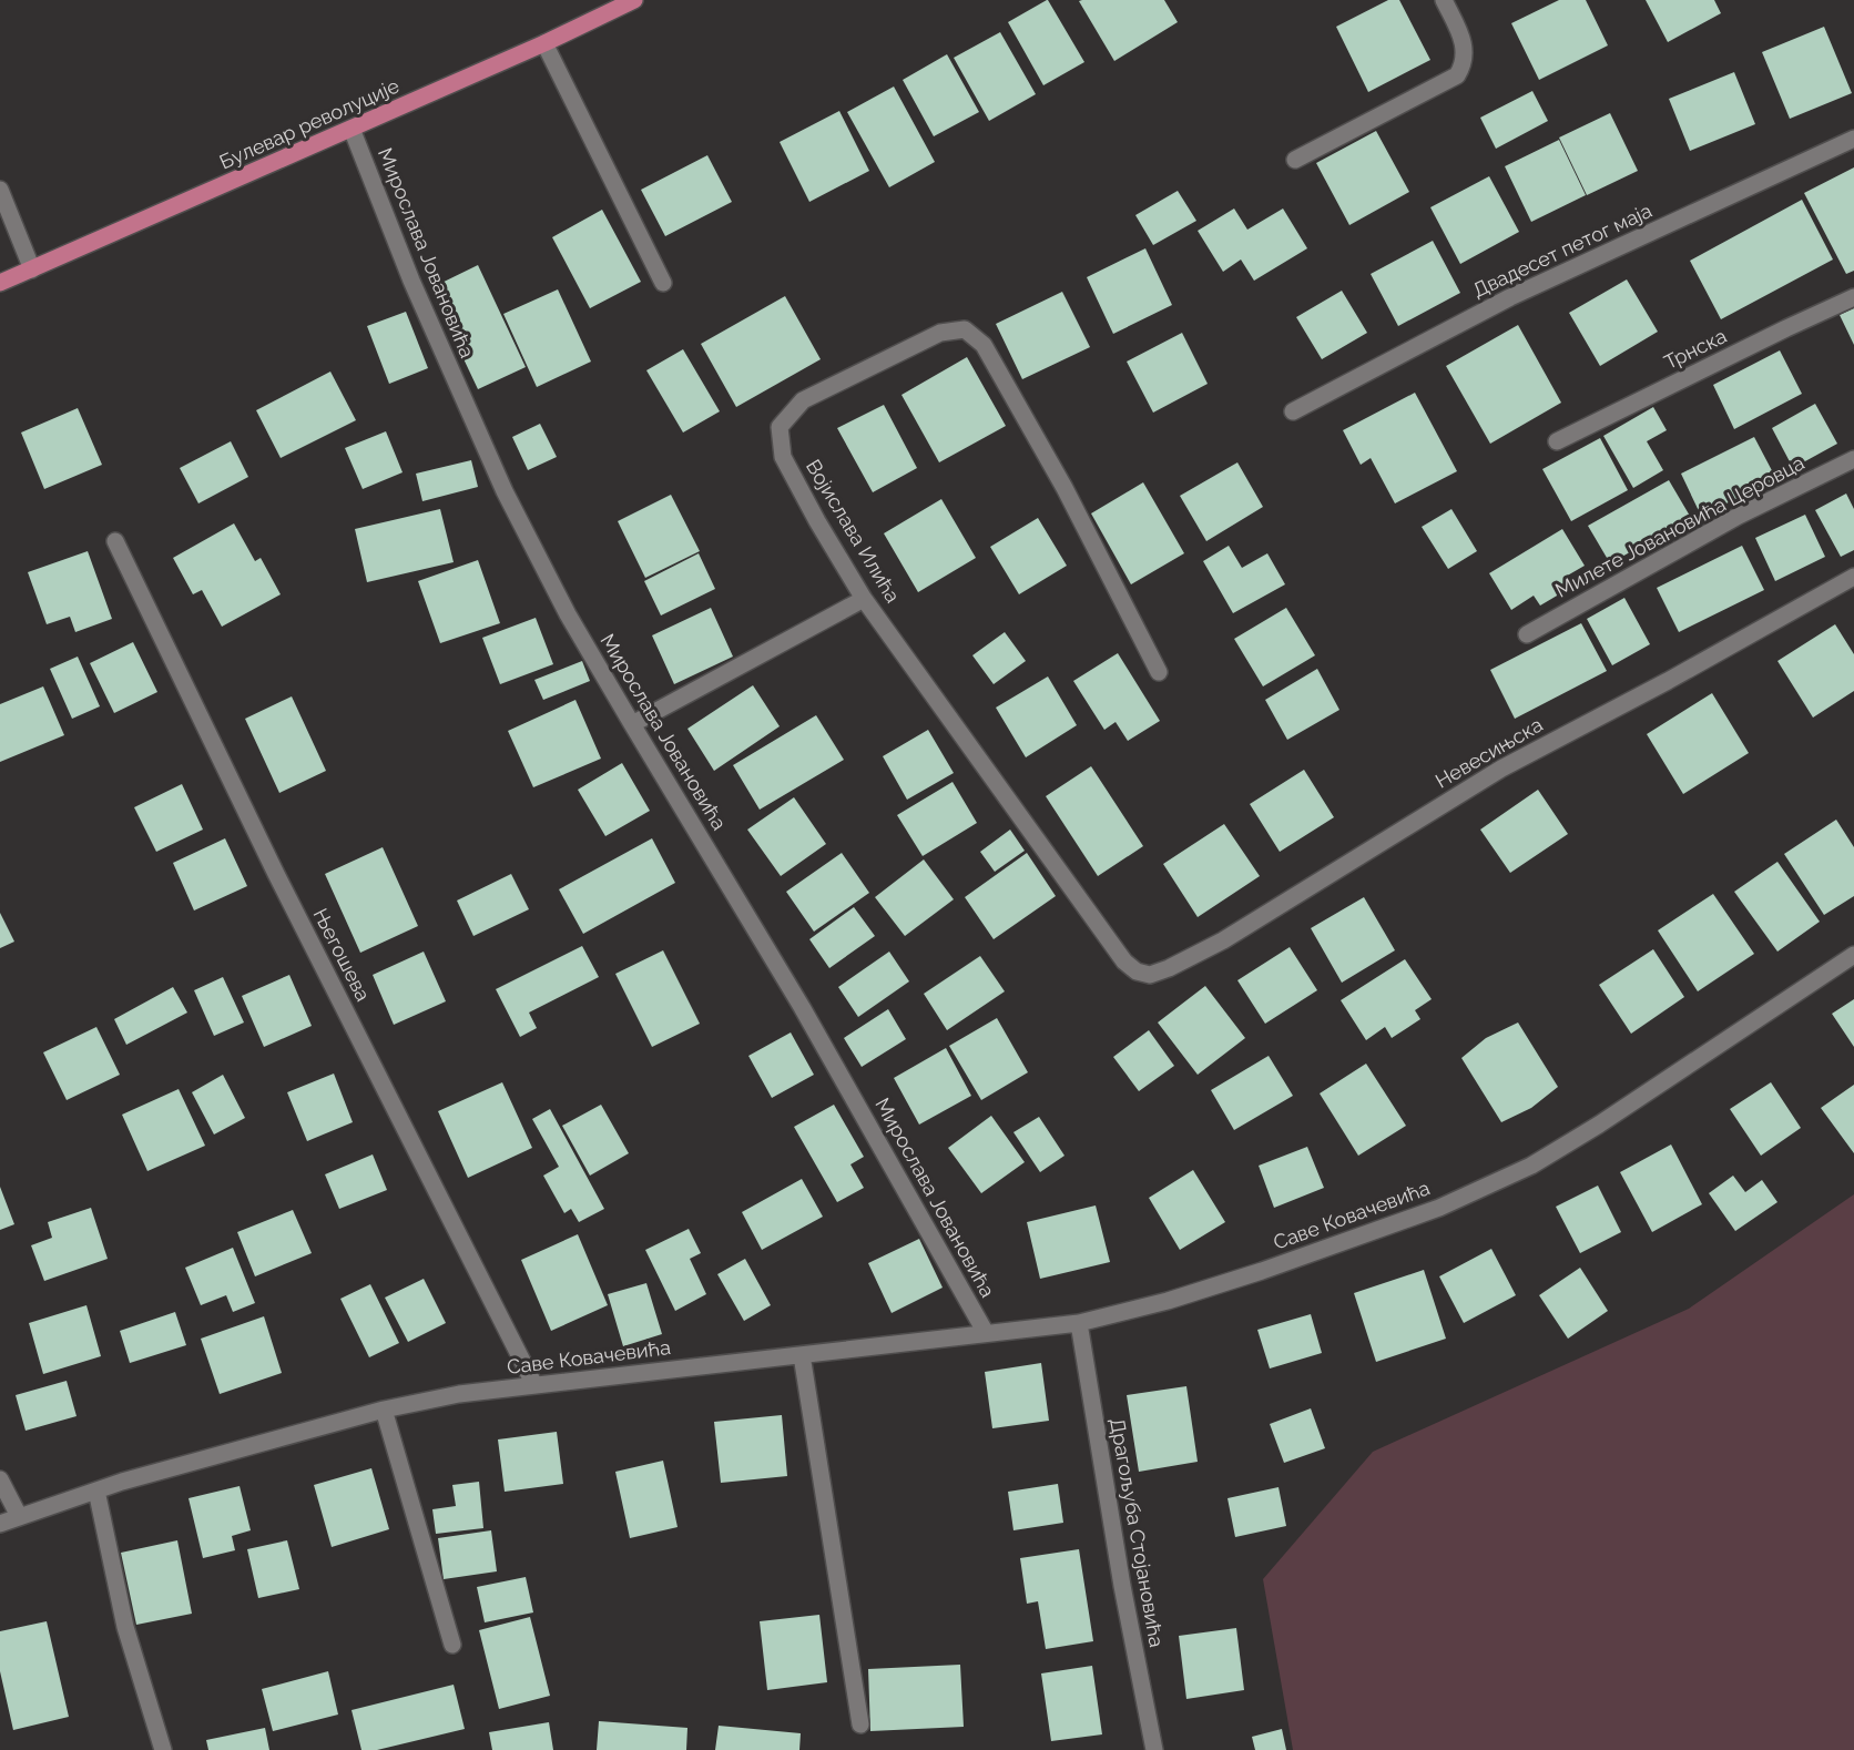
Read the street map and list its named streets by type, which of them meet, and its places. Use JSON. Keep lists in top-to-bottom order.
{
  "streets": {
    "main road": ["Булевар револуције"],
    "street": [
      "Двадесет петог маја",
      "Мирослава Јовановића",
      "Трнска",
      "Милете Јовановића Церовца",
      "Војислава Илића",
      "Невесињска",
      "Његошева",
      "Саве Ковачевића",
      "Драгољуба Стојановића"
    ]
  },
  "crossings": [
    ["Булевар револуције", "Мирослава Јовановића"],
    ["Мирослава Јовановића", "Саве Ковачевића"],
    ["Војислава Илића", "Невесињска"],
    ["Његошева", "Саве Ковачевића"],
    ["Саве Ковачевића", "Драгољуба Стојановића"]
  ]
}
